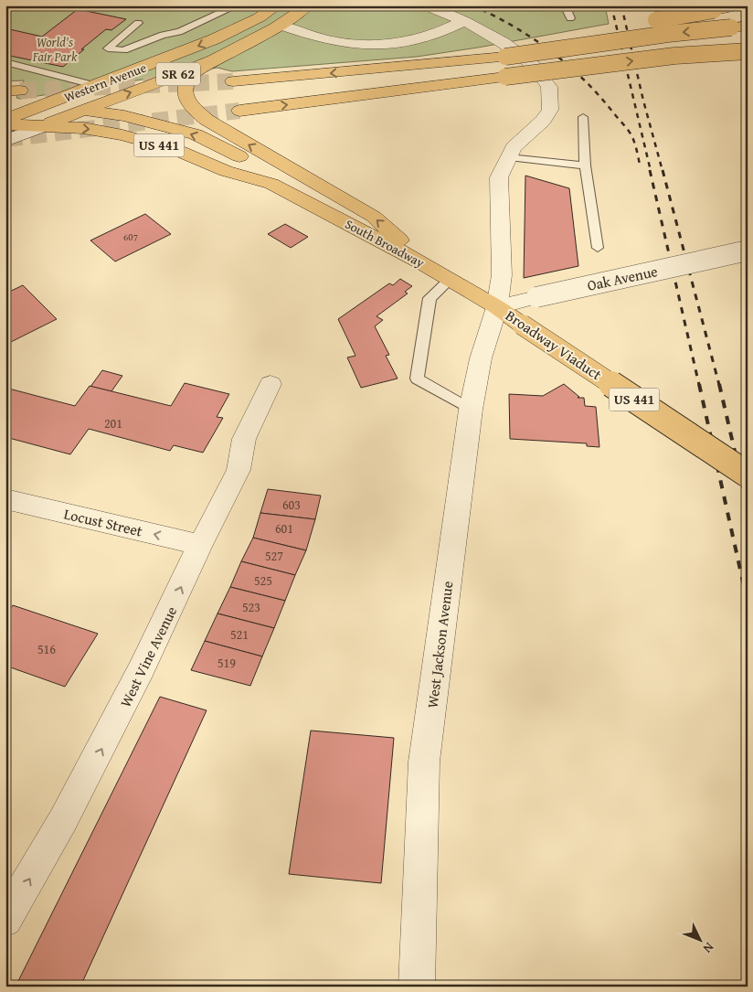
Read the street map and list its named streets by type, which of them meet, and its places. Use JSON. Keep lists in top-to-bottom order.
{
  "streets": {
    "main road": [
      "SR 62",
      "Western Avenue",
      "US 441",
      "South Broadway",
      "Broadway Viaduct"
    ],
    "street": [
      "Oak Avenue",
      "Locust Street",
      "West Jackson Avenue",
      "West Vine Avenue"
    ]
  },
  "crossings": [
    ["Western Avenue", "US 441"],
    ["Western Avenue", "South Broadway"],
    ["US 441", "South Broadway"],
    ["South Broadway", "Oak Avenue"],
    ["South Broadway", "Broadway Viaduct"],
    ["South Broadway", "West Jackson Avenue"],
    ["Oak Avenue", "Broadway Viaduct"],
    ["Oak Avenue", "West Jackson Avenue"],
    ["Broadway Viaduct", "West Jackson Avenue"],
    ["Locust Street", "West Vine Avenue"]
  ],
  "one_way": ["Locust Street", "West Vine Avenue"],
  "parks": ["World's Fair Park"],
  "house_numbers": [
    "607",
    "201",
    "603",
    "601",
    "527",
    "525",
    "523",
    "521",
    "516",
    "519"
  ],
  "north": "bottom right"
}
